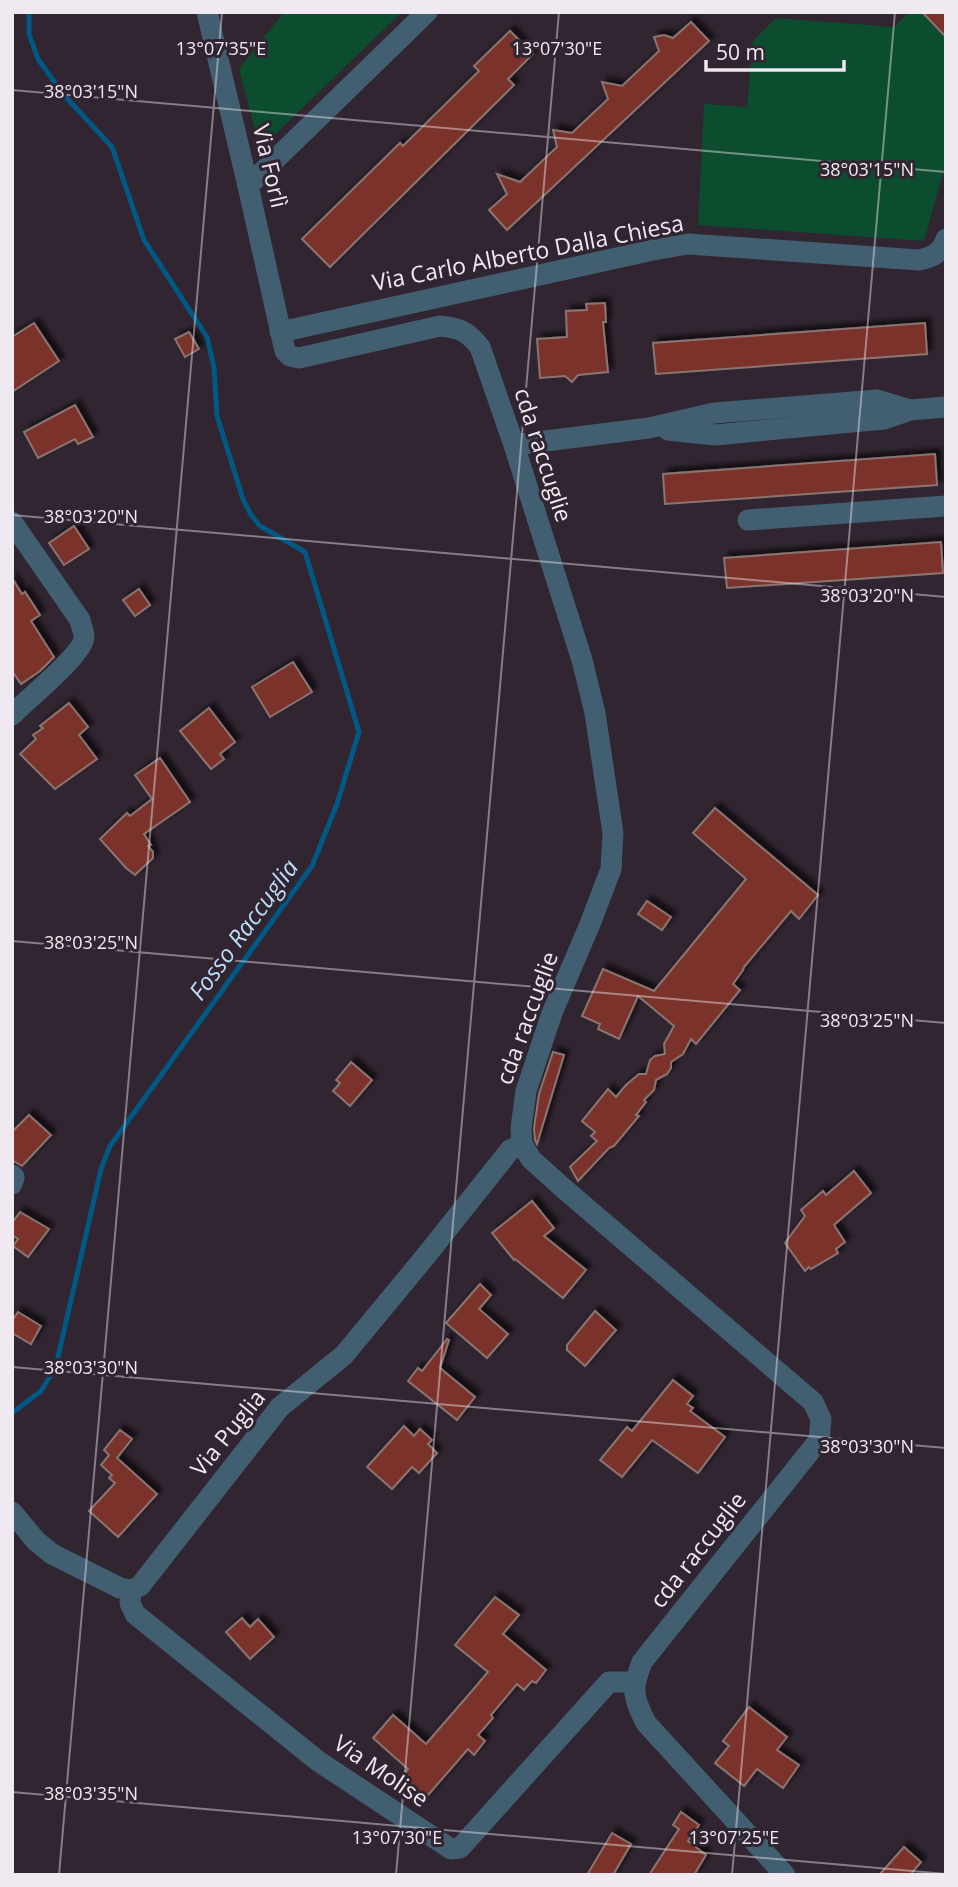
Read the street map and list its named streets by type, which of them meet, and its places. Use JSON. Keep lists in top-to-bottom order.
{
  "streets": {
    "street": [
      "Via Forlì",
      "Via Carlo Alberto Dalla Chiesa",
      "cda raccuglie",
      "Via Puglia",
      "Via Molise"
    ]
  },
  "crossings": [
    ["Via Forlì", "Via Carlo Alberto Dalla Chiesa"],
    ["Via Forlì", "cda raccuglie"],
    ["Via Carlo Alberto Dalla Chiesa", "cda raccuglie"],
    ["cda raccuglie", "Via Puglia"],
    ["cda raccuglie", "Via Molise"],
    ["Via Puglia", "Via Molise"]
  ],
  "water": ["Fosso Raccuglia"],
  "scale_bar": "50 m",
  "coordinates": [
    "13°07'35\"E",
    "13°07'30\"E",
    "38°03'15\"N",
    "38°03'20\"N",
    "38°03'25\"N",
    "38°03'30\"N",
    "38°03'35\"N",
    "13°07'25\"E"
  ]
}
